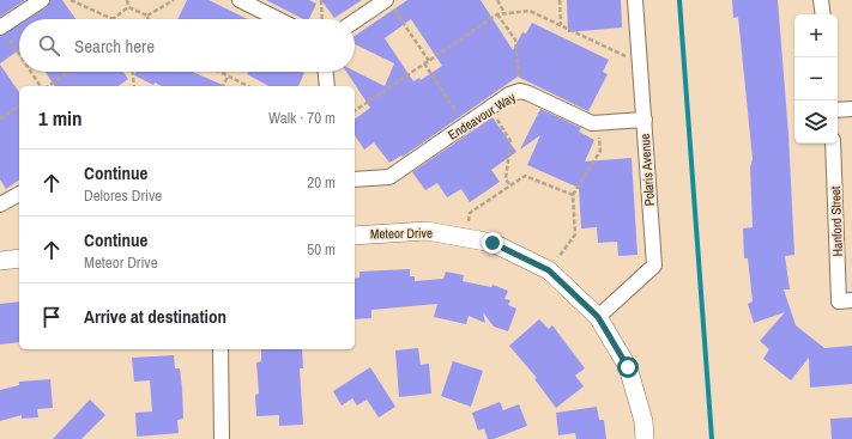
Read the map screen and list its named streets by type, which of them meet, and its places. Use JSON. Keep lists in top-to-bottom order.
{
  "streets": {
    "street": [
      "Endeavour Way",
      "Polaris Avenue",
      "Hanford Street",
      "Meteor Drive"
    ]
  },
  "crossings": [
    ["Endeavour Way", "Polaris Avenue"],
    ["Polaris Avenue", "Meteor Drive"]
  ],
  "page": {
    "map_buttons": ["+", "−"],
    "search": "Search here",
    "heading": ["1 min", "Walk · 70 m"],
    "list": [
      ["Continue", "Delores Drive", "20 m"],
      ["Continue", "Meteor Drive", "50 m"],
      "Arrive at destination"
    ]
  }
}
